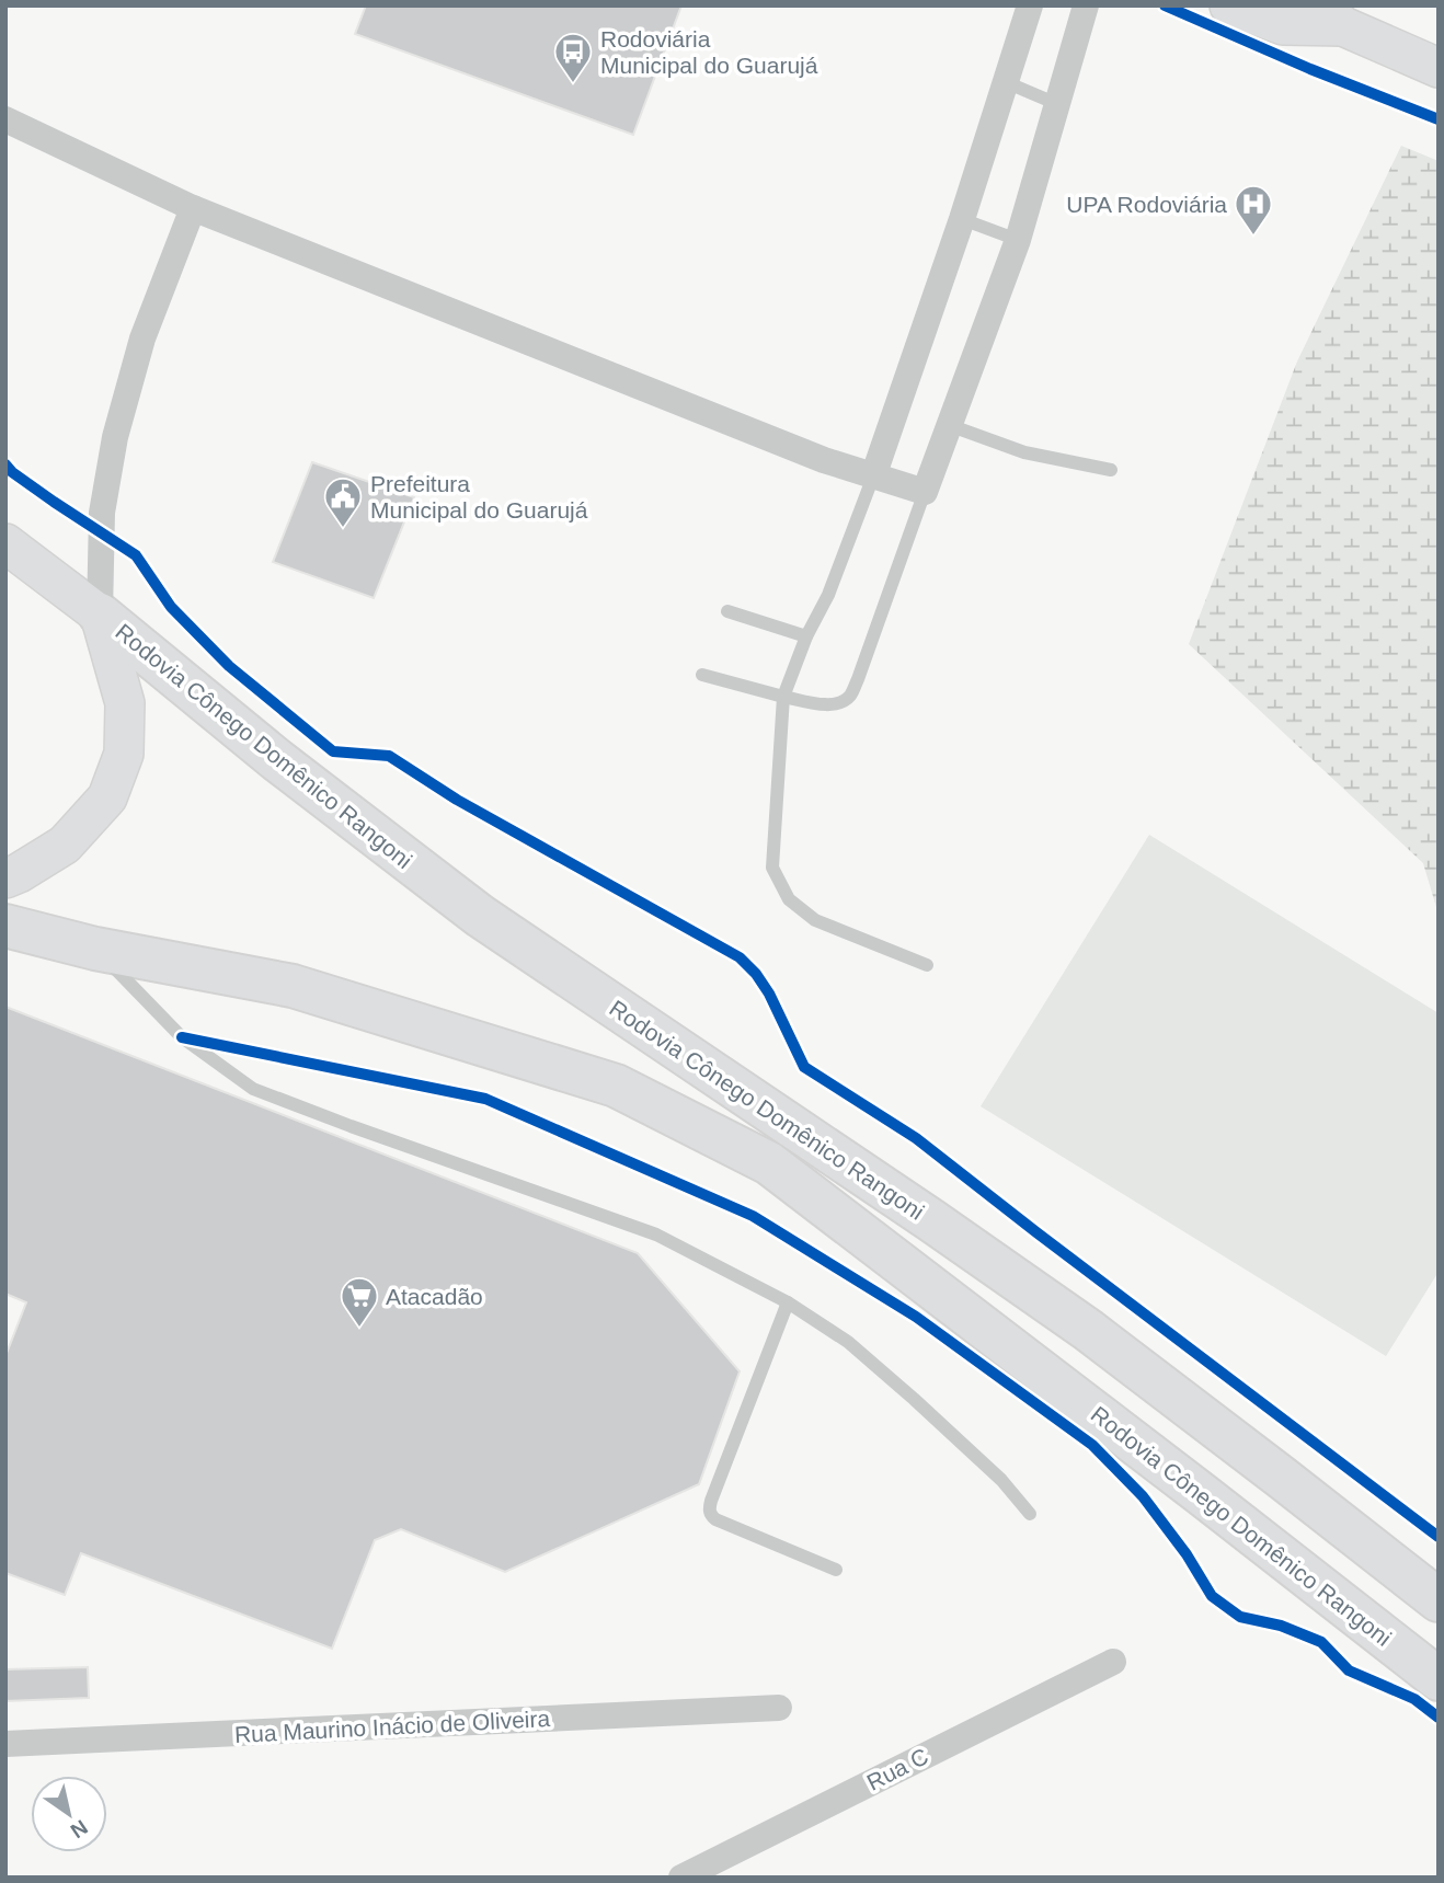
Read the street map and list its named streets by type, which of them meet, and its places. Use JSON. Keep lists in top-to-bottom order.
{
  "streets": {
    "highway": ["Rodovia Cônego Domênico Rangoni"],
    "street": ["Rua Maurino Inácio de Oliveira", "Rua C"]
  },
  "places": {
    "bus stop": ["Rodoviária Municipal do Guarujá"],
    "hospital": ["UPA Rodoviária"],
    "public building": ["Prefeitura Municipal do Guarujá"],
    "supermarket": ["Atacadão"]
  },
  "north": "bottom right"
}
